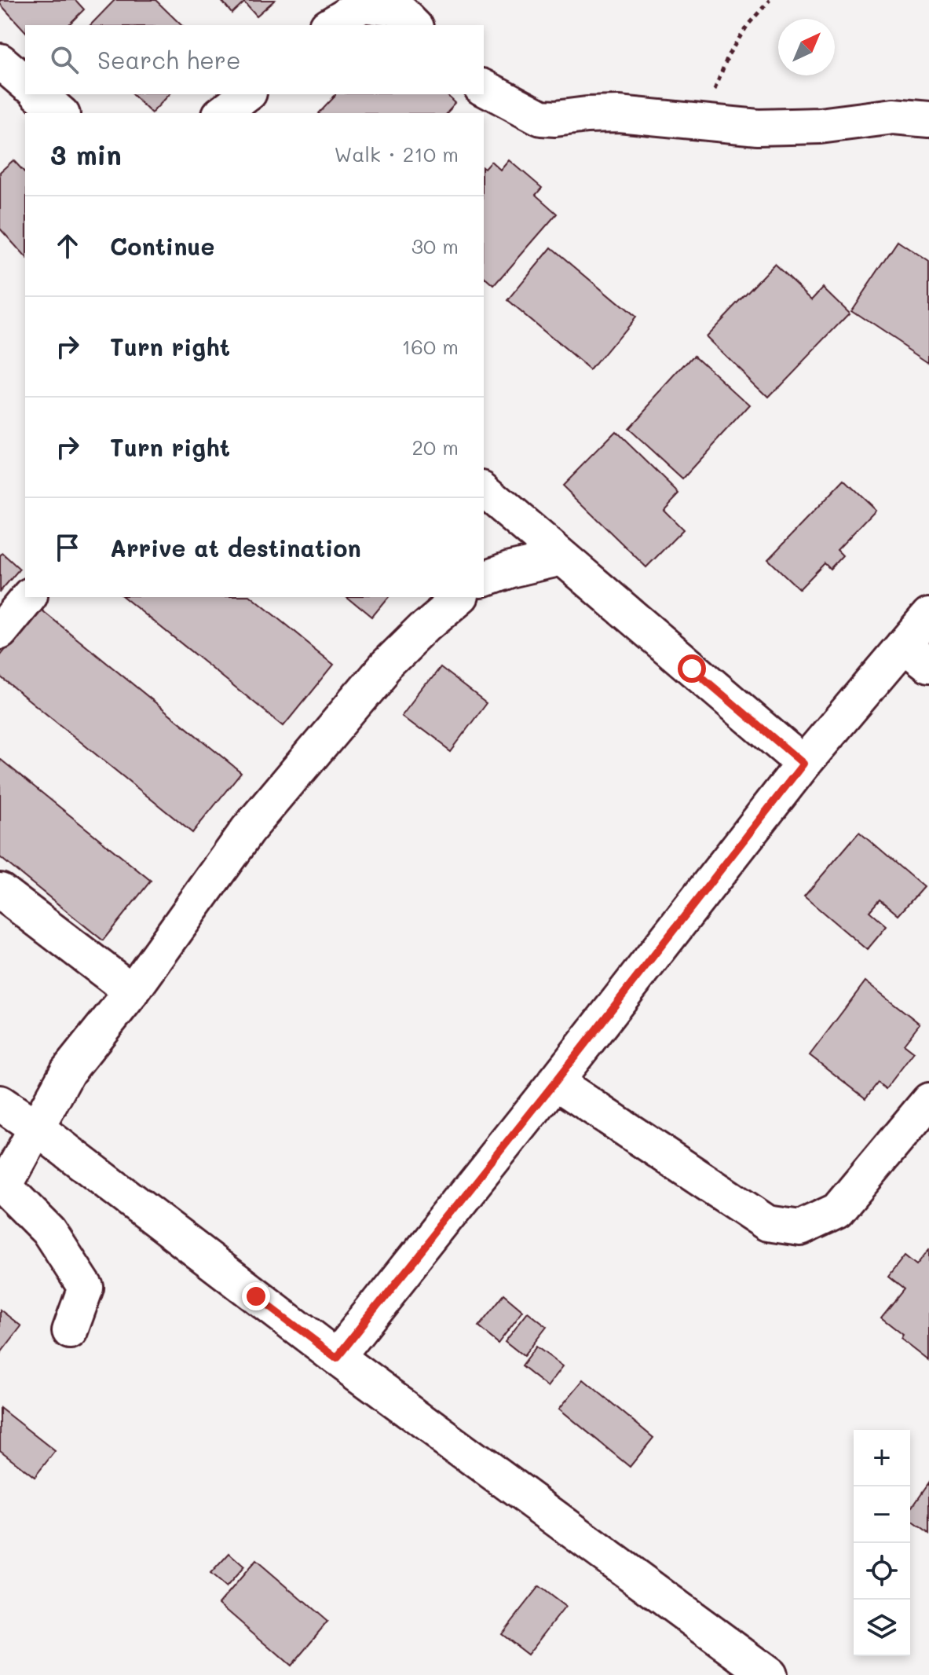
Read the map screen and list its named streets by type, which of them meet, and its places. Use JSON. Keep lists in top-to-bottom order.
{
  "north": "top right",
  "page": {
    "search": "Search here",
    "heading": ["3 min", "Walk · 210 m"],
    "list": [
      ["Continue", "30 m"],
      ["Turn right", "160 m"],
      ["Turn right", "20 m"],
      "Arrive at destination"
    ],
    "map_buttons": ["+", "−"]
  }
}
